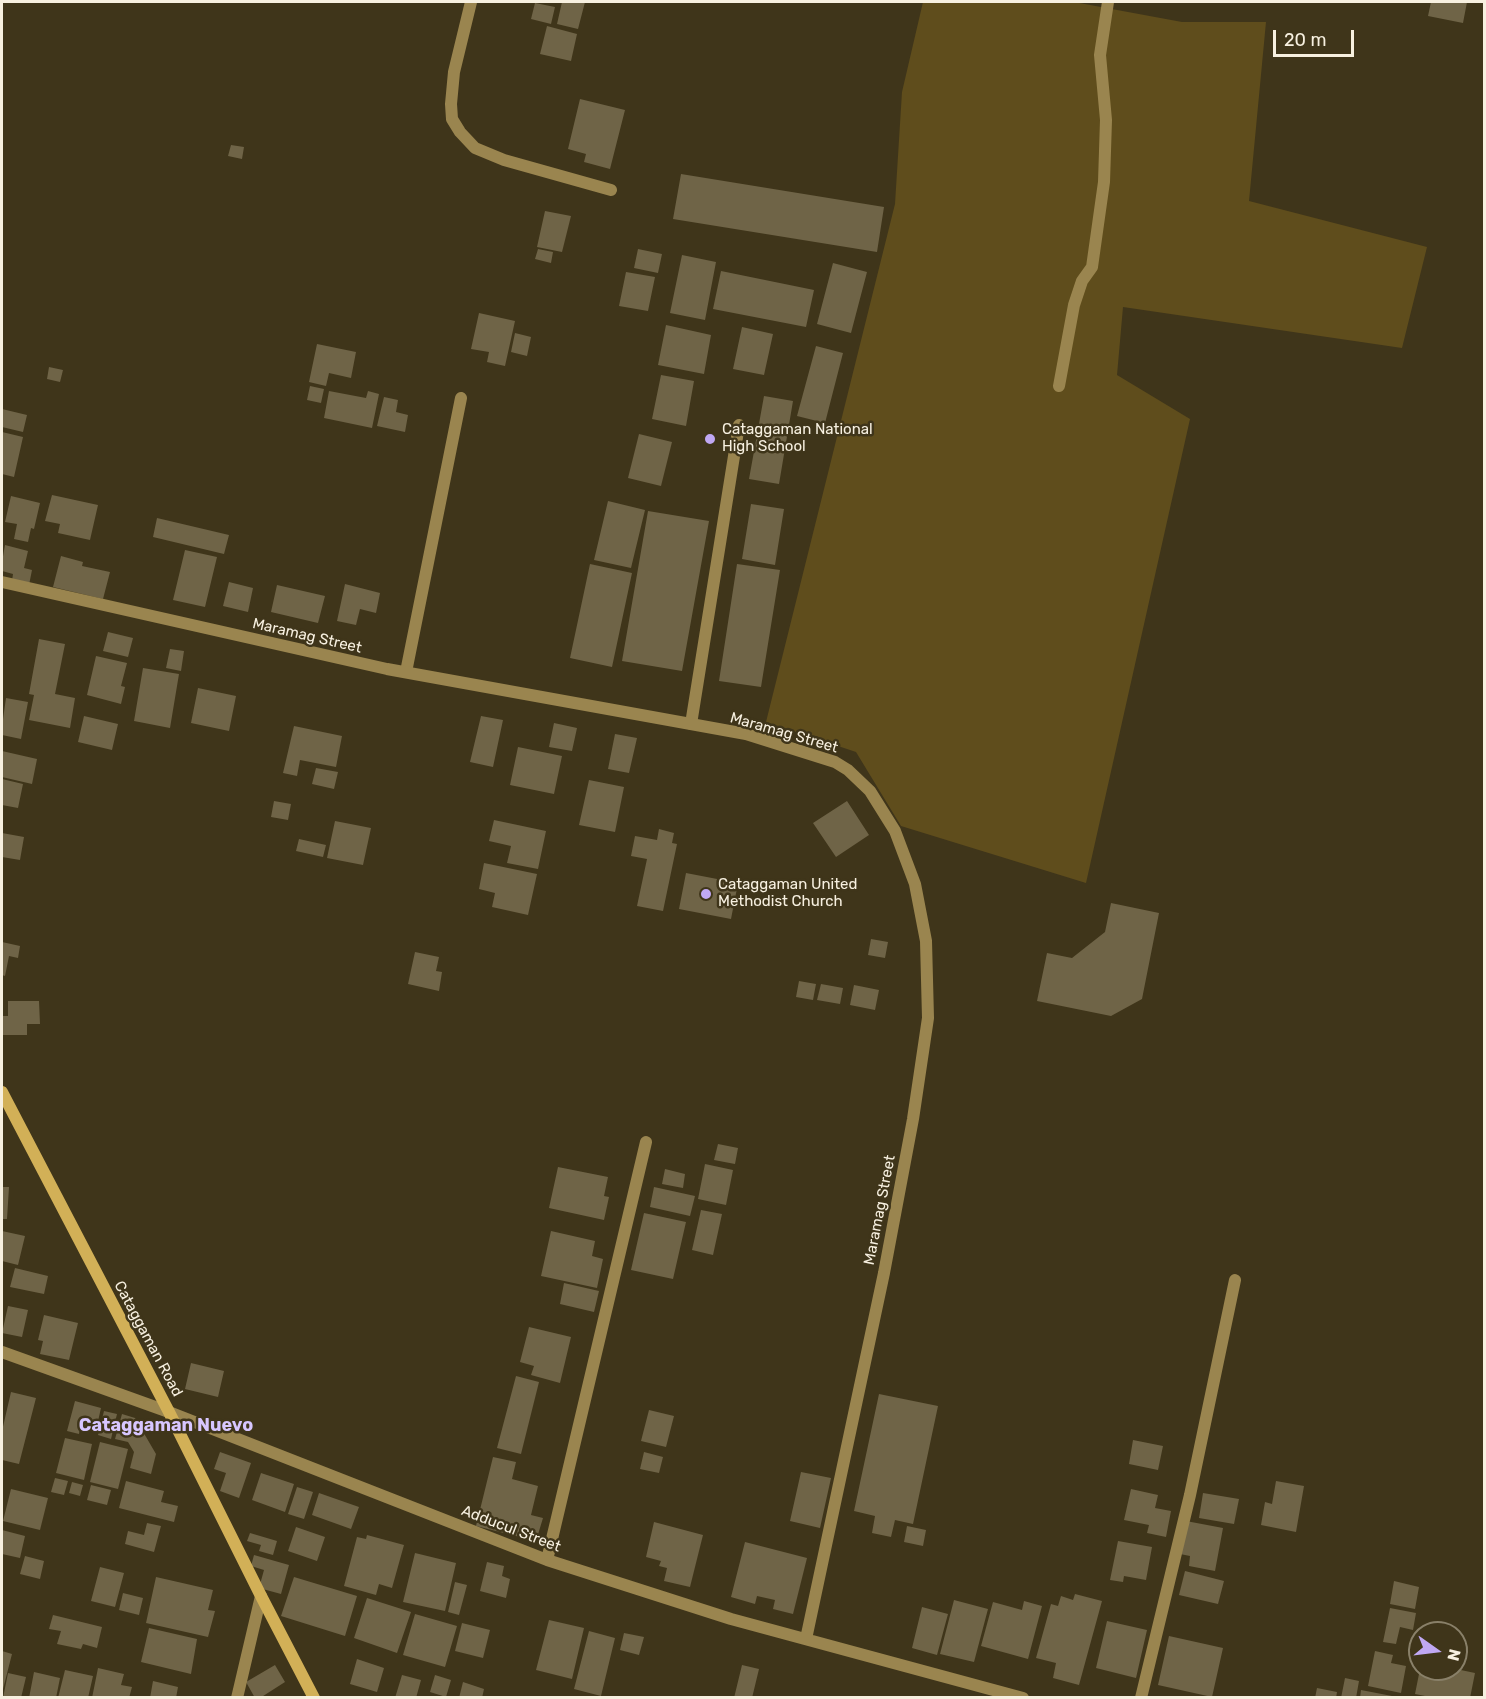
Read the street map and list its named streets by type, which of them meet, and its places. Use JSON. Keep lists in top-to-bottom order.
{
  "streets": {
    "street": ["Maramag Street", "Cataggaman Road", "Adducul Street"]
  },
  "crossings": [
    ["Maramag Street", "Adducul Street"],
    ["Cataggaman Road", "Adducul Street"]
  ],
  "districts": ["Cataggaman Nuevo"],
  "places": ["Cataggaman National High School", "Cataggaman United Methodist Church"],
  "scale_bar": "20 m",
  "north": "right"
}
